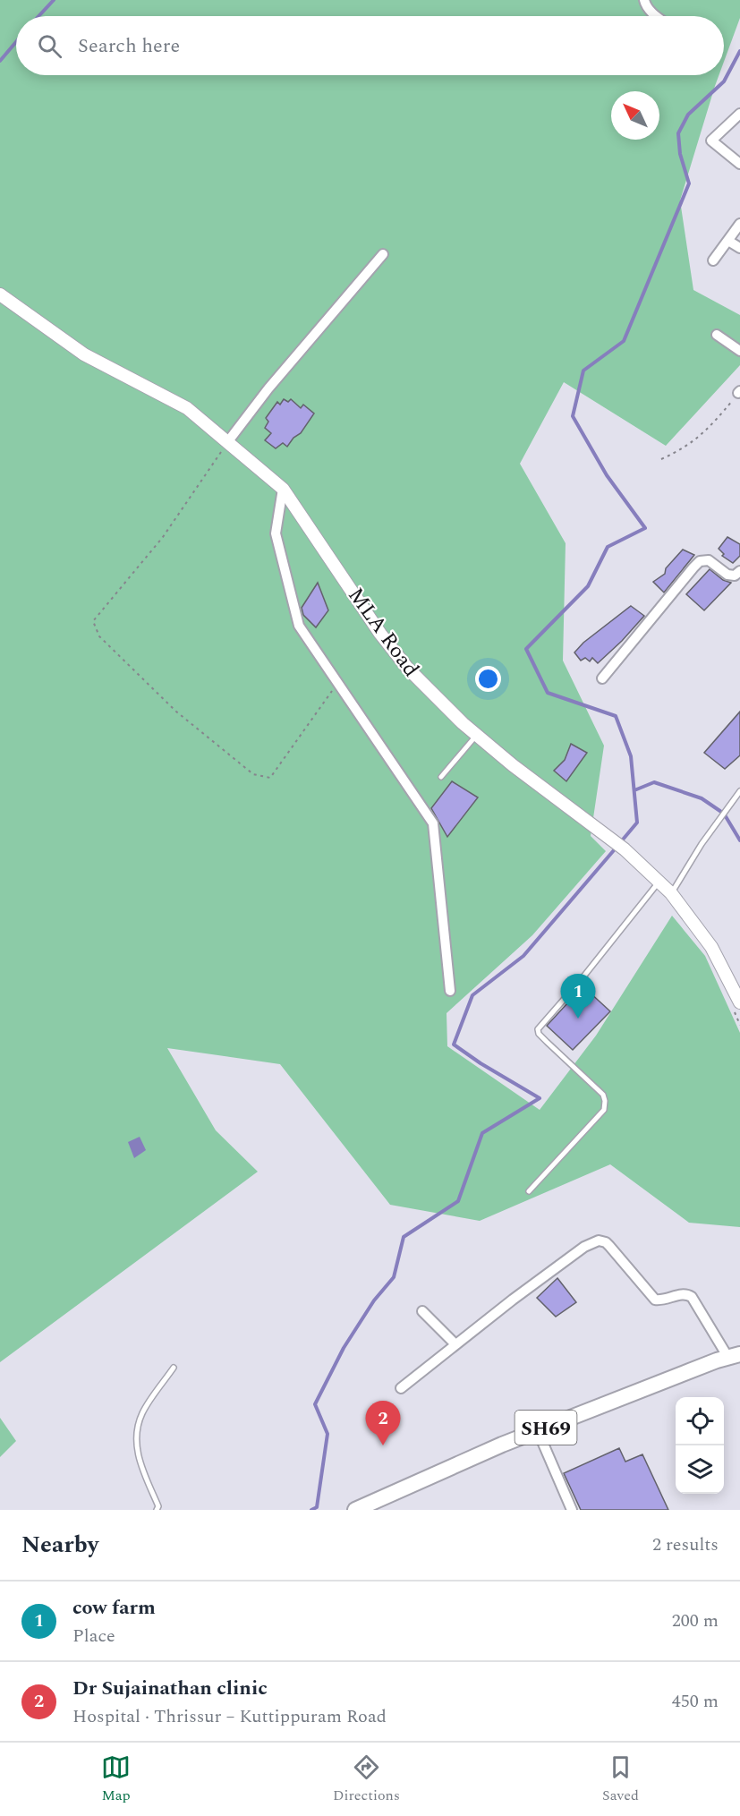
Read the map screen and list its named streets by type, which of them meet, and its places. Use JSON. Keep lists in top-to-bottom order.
{
  "streets": {
    "main road": ["SH69"],
    "street": ["MLA Road"]
  },
  "north": "top left",
  "page": {
    "search": "Search here",
    "pins": ["1", "2"],
    "heading": ["Nearby", "2 results"],
    "list": [
      {
        "mark": "1",
        "name": "cow farm",
        "note": "Place",
        "value": "200 m"
      },
      {
        "mark": "2",
        "name": "Dr Sujainathan clinic",
        "note": "Hospital · Thrissur – Kuttippuram Road",
        "value": "450 m"
      }
    ],
    "nav": ["Map", "Directions", "Saved"]
  }
}
